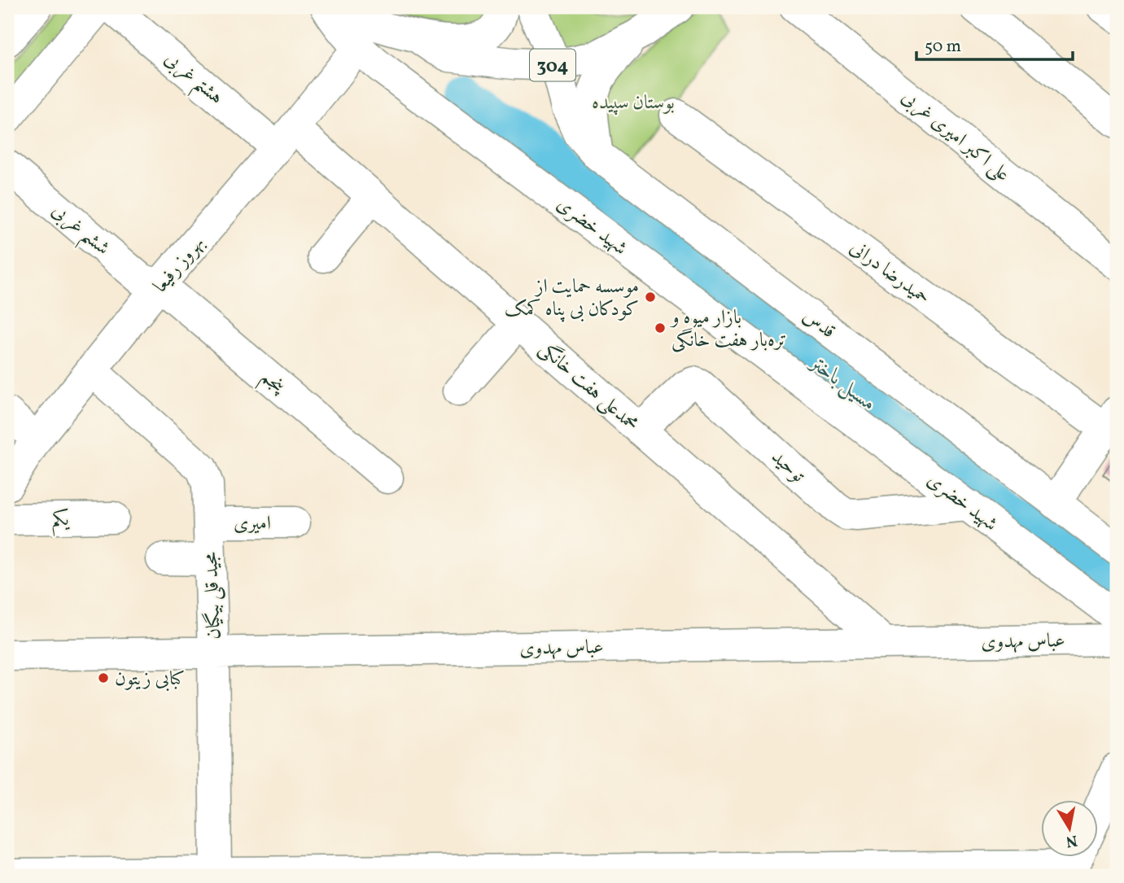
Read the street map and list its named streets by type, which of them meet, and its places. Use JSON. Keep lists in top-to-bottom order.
{
  "streets": {
    "street": [
      "304",
      "هشتم غربی",
      "علی اکبر امیری غربی",
      "شهید خضری",
      "ششم غربی",
      "بهروز رفیعا",
      "حمیدرضا درانی",
      "قدس",
      "پنجم",
      "محمدعلی هفت خانگی",
      "توحید",
      "یکم",
      "امیری",
      "مجید قلی بیگیان",
      "عباس مهدوی"
    ]
  },
  "crossings": [
    ["304", "قدس"],
    ["هشتم غربی", "بهروز رفیعا"],
    ["هشتم غربی", "محمدعلی هفت خانگی"],
    ["شهید خضری", "بهروز رفیعا"],
    ["شهید خضری", "توحید"],
    ["ششم غربی", "بهروز رفیعا"],
    ["ششم غربی", "پنجم"],
    ["بهروز رفیعا", "پنجم"],
    ["بهروز رفیعا", "محمدعلی هفت خانگی"],
    ["بهروز رفیعا", "مجید قلی بیگیان"],
    ["محمدعلی هفت خانگی", "توحید"],
    ["محمدعلی هفت خانگی", "عباس مهدوی"],
    ["امیری", "مجید قلی بیگیان"],
    ["مجید قلی بیگیان", "عباس مهدوی"]
  ],
  "water": ["مسیل باختر"],
  "parks": ["بوستان سپیده"],
  "places": ["موسسه حمایت از کودکان بی پناه کمک", "بازار میوه و تره‌بار هفت خانگی", "کبابی زیتون"],
  "scale_bar": "50 m",
  "north": "bottom"
}
